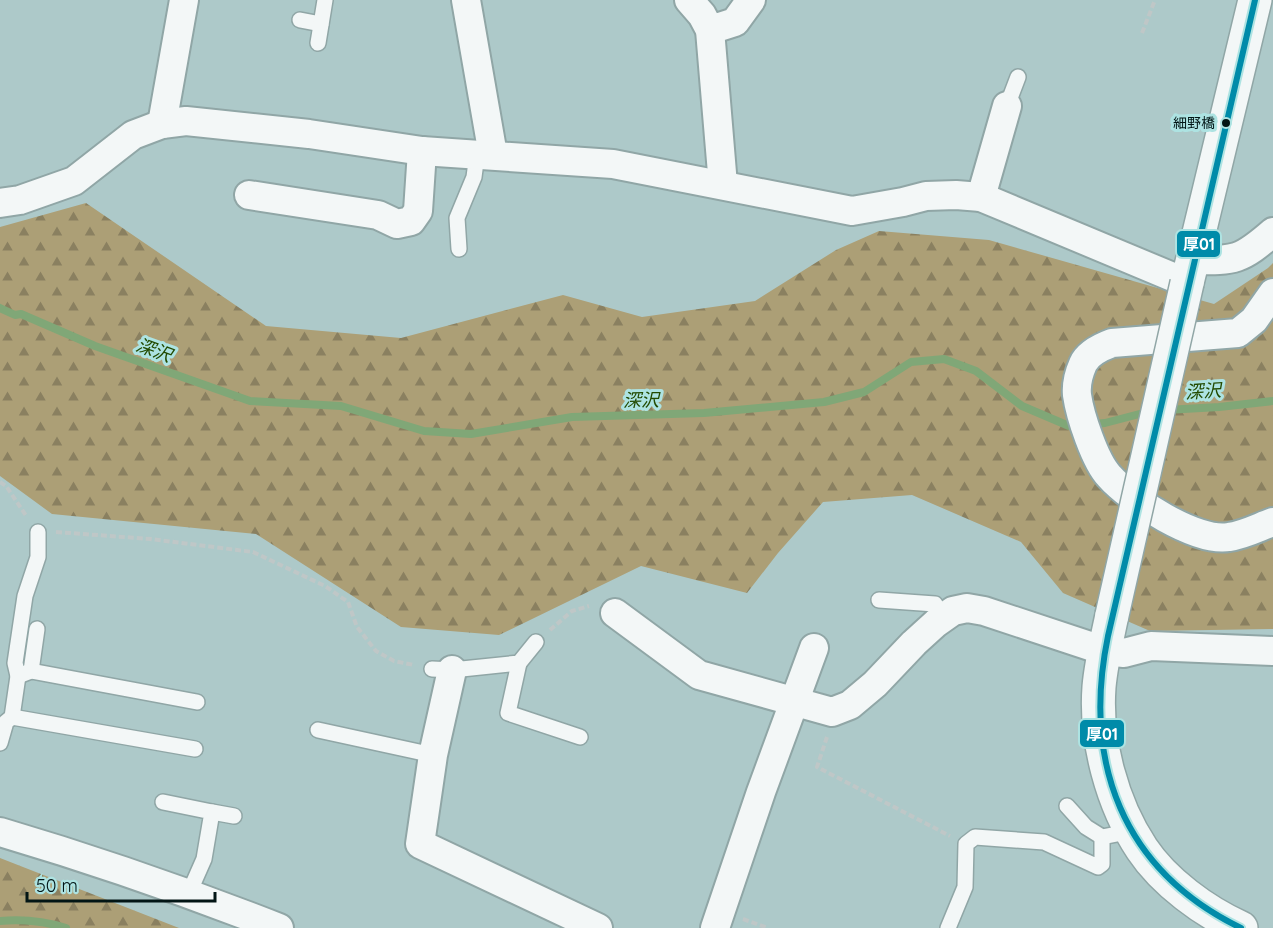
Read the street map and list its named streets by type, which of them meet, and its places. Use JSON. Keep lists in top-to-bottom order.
{
  "water": ["深沢"],
  "places": ["細野橋"],
  "lines": ["transit line 厚01"],
  "scale_bar": "50 m"
}
